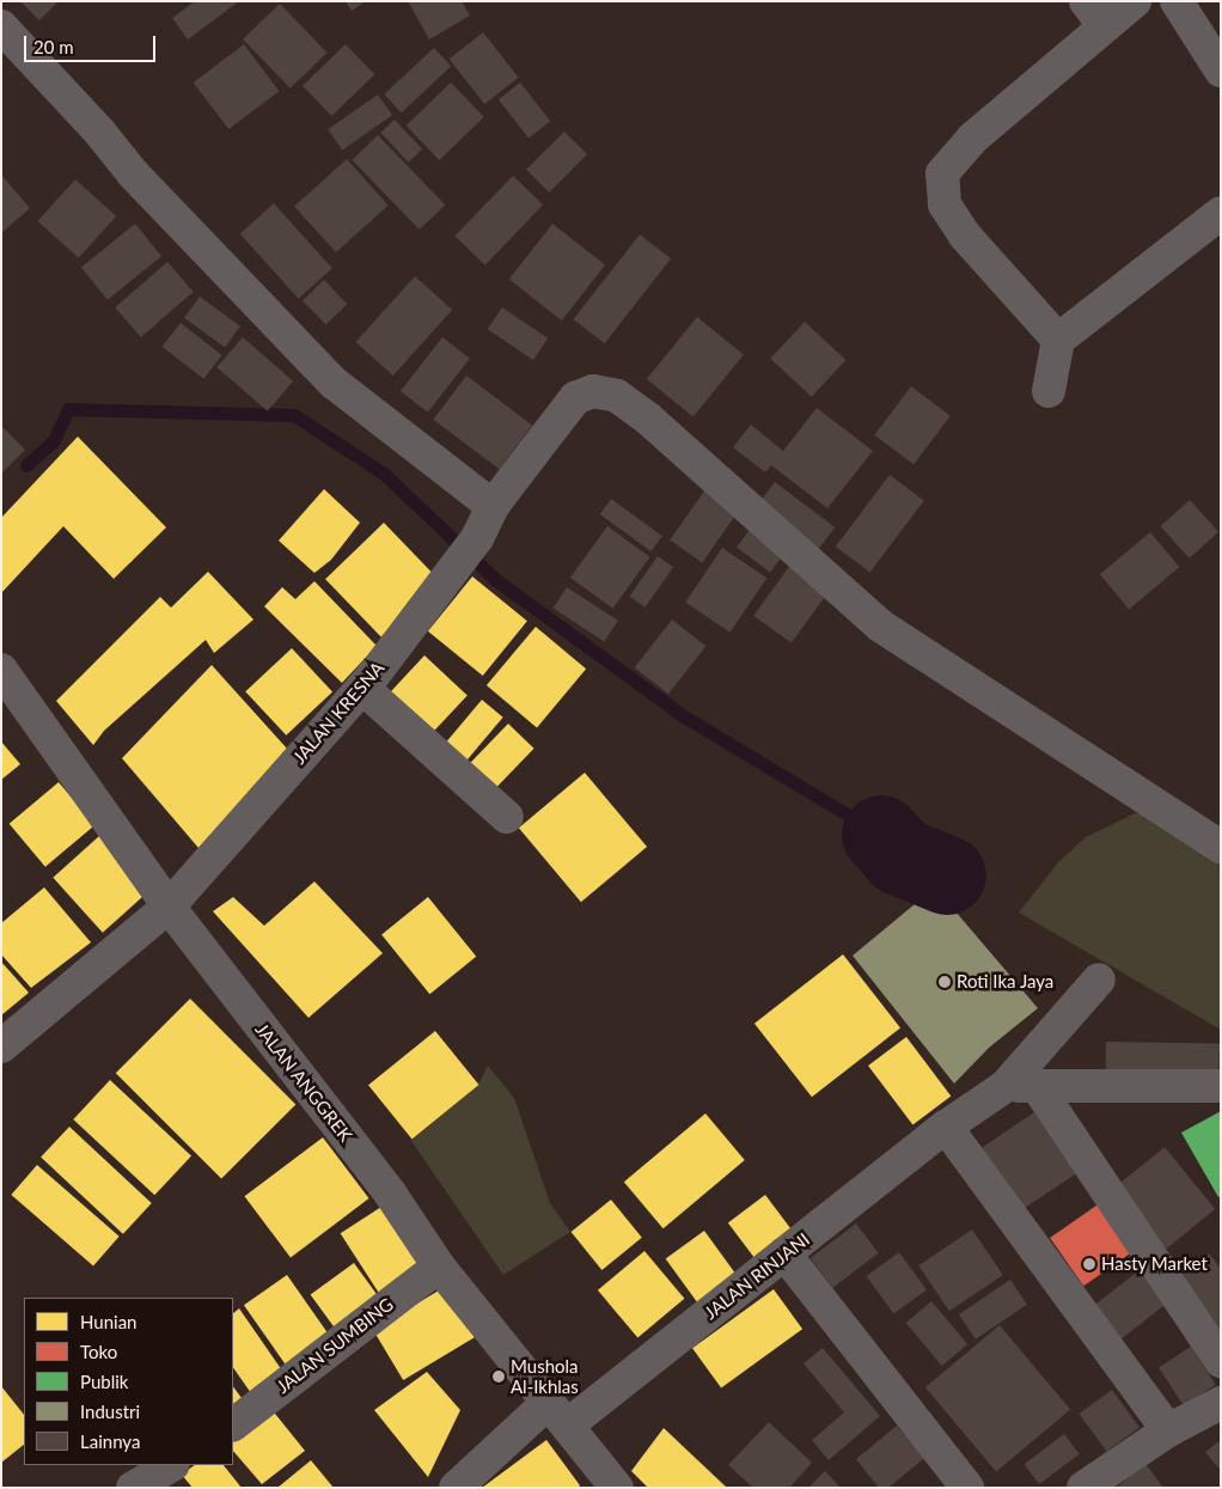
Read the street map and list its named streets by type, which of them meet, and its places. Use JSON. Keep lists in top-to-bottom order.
{
  "streets": {
    "street": [
      "JALAN KRESNA",
      "JALAN ANGGREK",
      "JALAN RINJANI",
      "JALAN SUMBING"
    ]
  },
  "crossings": [
    ["JALAN KRESNA", "JALAN ANGGREK"],
    ["JALAN ANGGREK", "JALAN RINJANI"],
    ["JALAN ANGGREK", "JALAN SUMBING"]
  ],
  "places": ["Roti Ika Jaya", "Hasty Market", "Mushola Al-Ikhlas"],
  "legend": [
    "Hunian",
    "Toko",
    "Publik",
    "Industri",
    "Lainnya"
  ],
  "scale_bar": "20 m"
}
